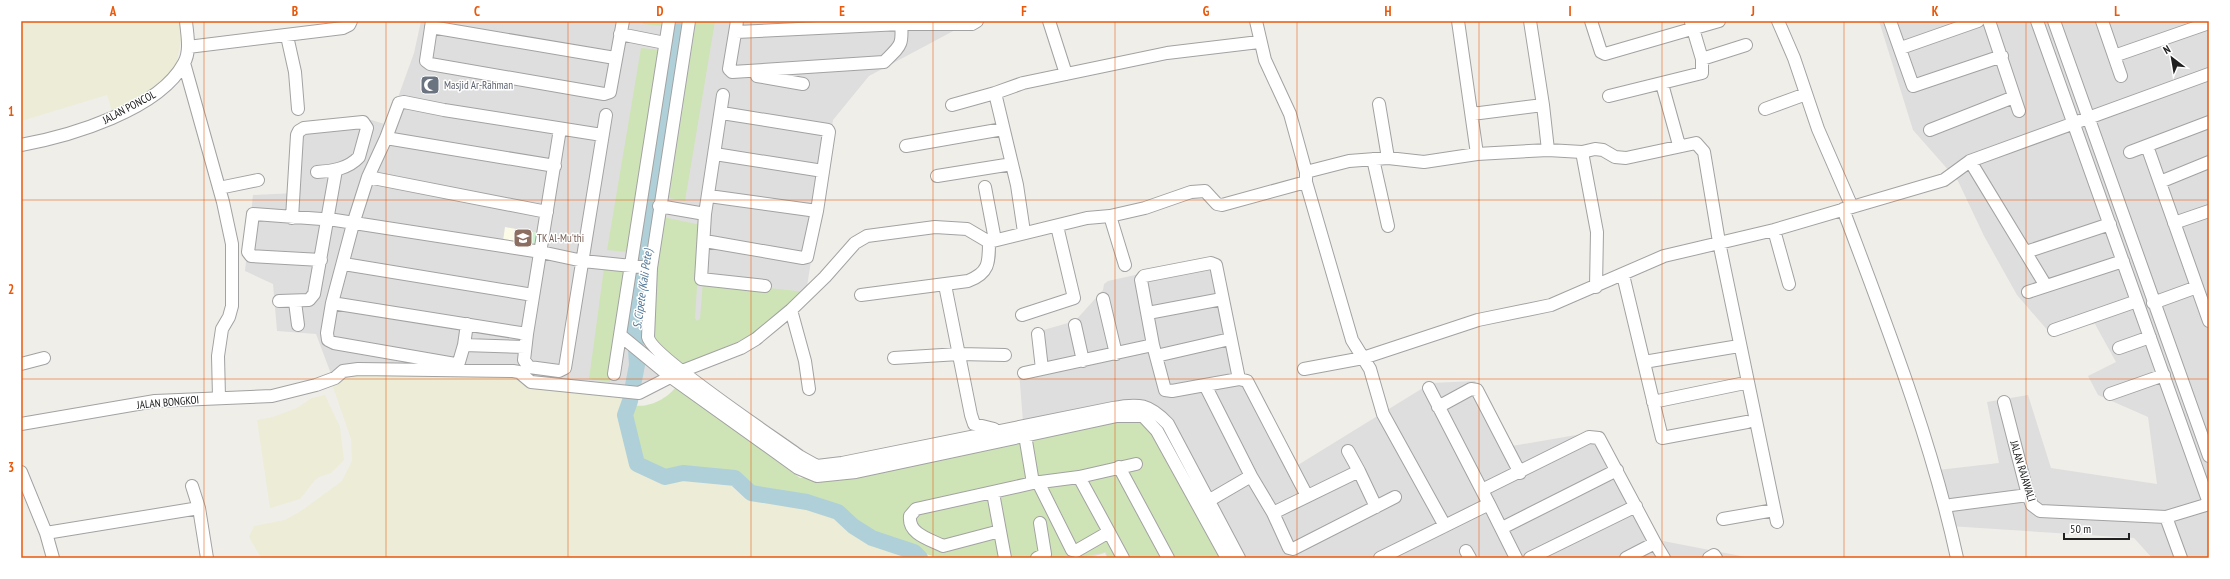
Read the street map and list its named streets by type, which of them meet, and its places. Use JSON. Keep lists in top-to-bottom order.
{
  "streets": {
    "street": ["JALAN PONCOL", "JALAN BONGKOI", "JALAN RAJAWALI"]
  },
  "water": ["S. Cipete (Kali Pete)"],
  "places": {
    "mosque": ["Masjid Ar-Rahman"],
    "school or university": ["TK Al-Mu'thi"]
  },
  "scale_bar": "50 m",
  "north": "top left",
  "grid": {
    "columns": [
      "A",
      "B",
      "C",
      "D",
      "E",
      "F",
      "G",
      "H",
      "I",
      "J",
      "K",
      "L"
    ],
    "rows": ["1", "2", "3"]
  }
}
